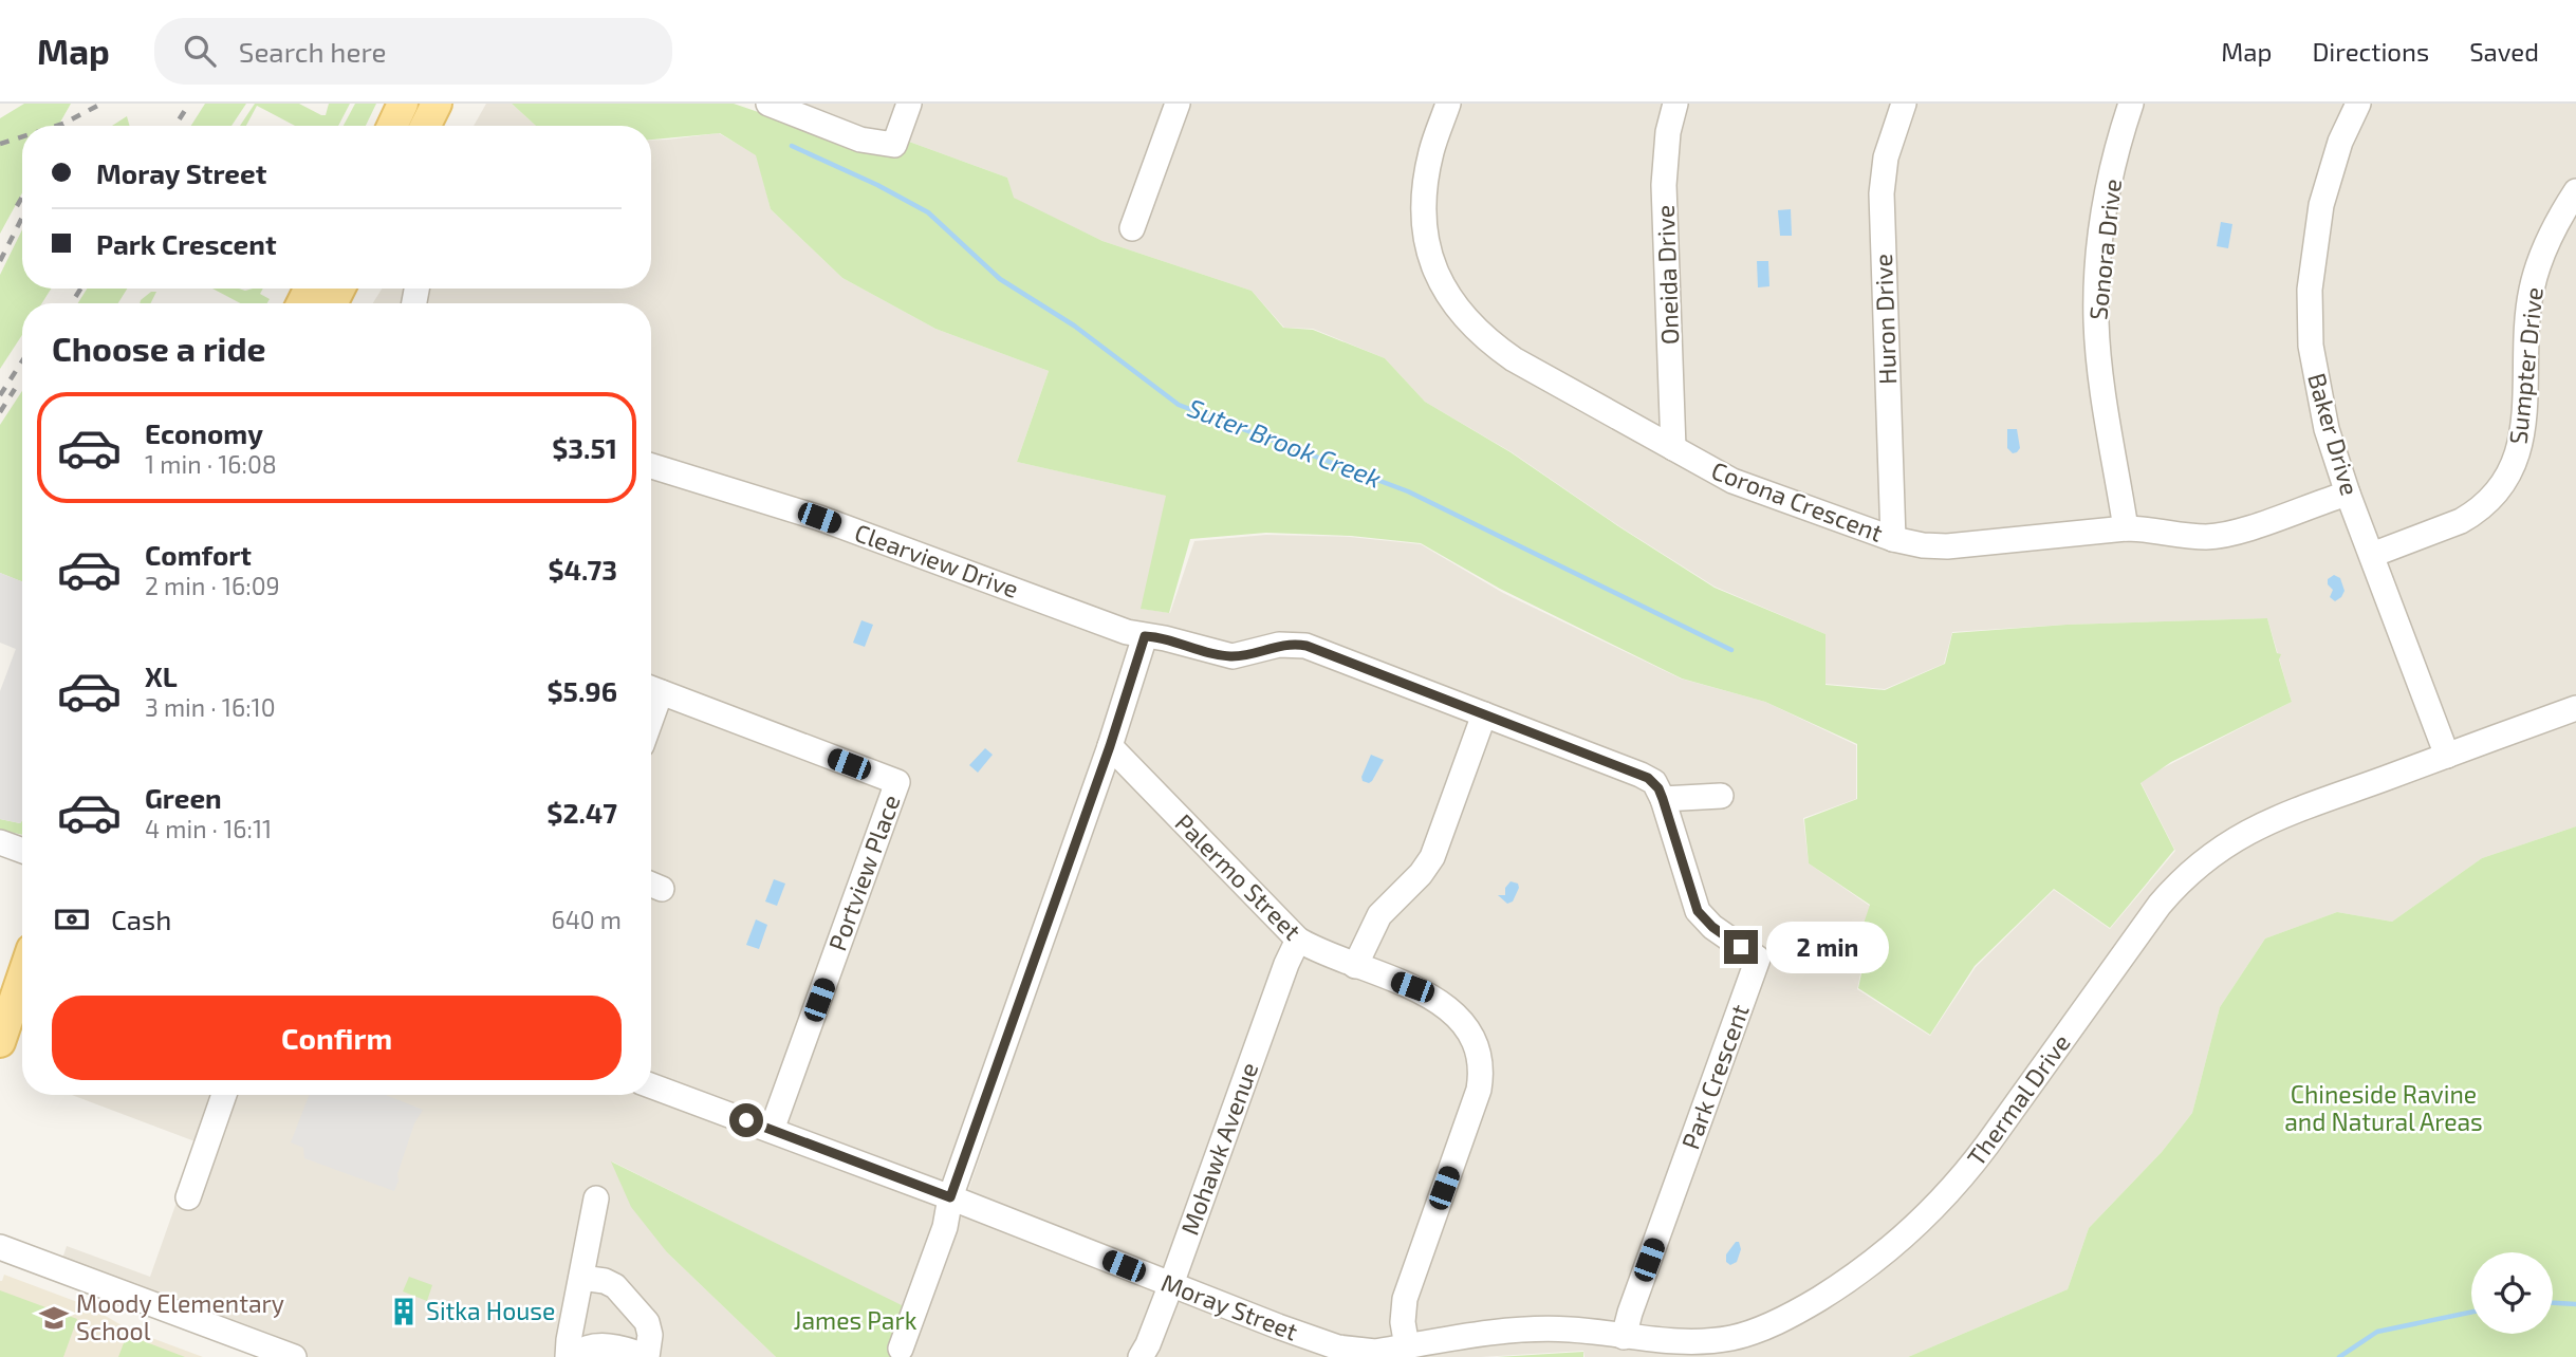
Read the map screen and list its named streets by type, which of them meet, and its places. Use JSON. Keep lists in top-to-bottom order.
{
  "streets": {
    "street": [
      "Sonora Drive",
      "Oneida Drive",
      "Huron Drive",
      "Sumpter Drive",
      "Baker Drive",
      "Corona Crescent",
      "Clearview Drive",
      "Portview Place",
      "Palermo Street",
      "Park Crescent",
      "Thermal Drive",
      "Mohawk Avenue",
      "Moray Street"
    ]
  },
  "crossings": [
    ["Sonora Drive", "Corona Crescent"],
    ["Oneida Drive", "Corona Crescent"],
    ["Huron Drive", "Corona Crescent"],
    ["Sumpter Drive", "Baker Drive"],
    ["Baker Drive", "Corona Crescent"],
    ["Baker Drive", "Thermal Drive"],
    ["Clearview Drive", "Park Crescent"],
    ["Portview Place", "Moray Street"],
    ["Palermo Street", "Thermal Drive"],
    ["Palermo Street", "Mohawk Avenue"],
    ["Palermo Street", "Moray Street"],
    ["Park Crescent", "Thermal Drive"],
    ["Thermal Drive", "Moray Street"],
    ["Mohawk Avenue", "Moray Street"]
  ],
  "water": ["Suter Brook Creek"],
  "parks": ["Chineside Ravine and Natural Areas", "James Park"],
  "places": {
    "building": ["Sitka House"],
    "school or university": ["Moody Elementary School"]
  },
  "page": {
    "header": "Map",
    "search": "Search here",
    "nav": ["Map", "Directions", "Saved"],
    "banner": ["Moray Street", "Park Crescent"],
    "heading": "Choose a ride",
    "list": [
      {
        "name": "Economy",
        "note": "1 min · 16:08",
        "value": "$3.51"
      },
      {
        "name": "Comfort",
        "note": "2 min · 16:09",
        "value": "$4.73"
      },
      {
        "name": "XL",
        "note": "3 min · 16:10",
        "value": "$5.96"
      },
      {
        "name": "Green",
        "note": "4 min · 16:11",
        "value": "$2.47"
      }
    ],
    "pay": ["Cash", "640 m"],
    "bubble": "2 min",
    "buttons": "Confirm"
  }
}
